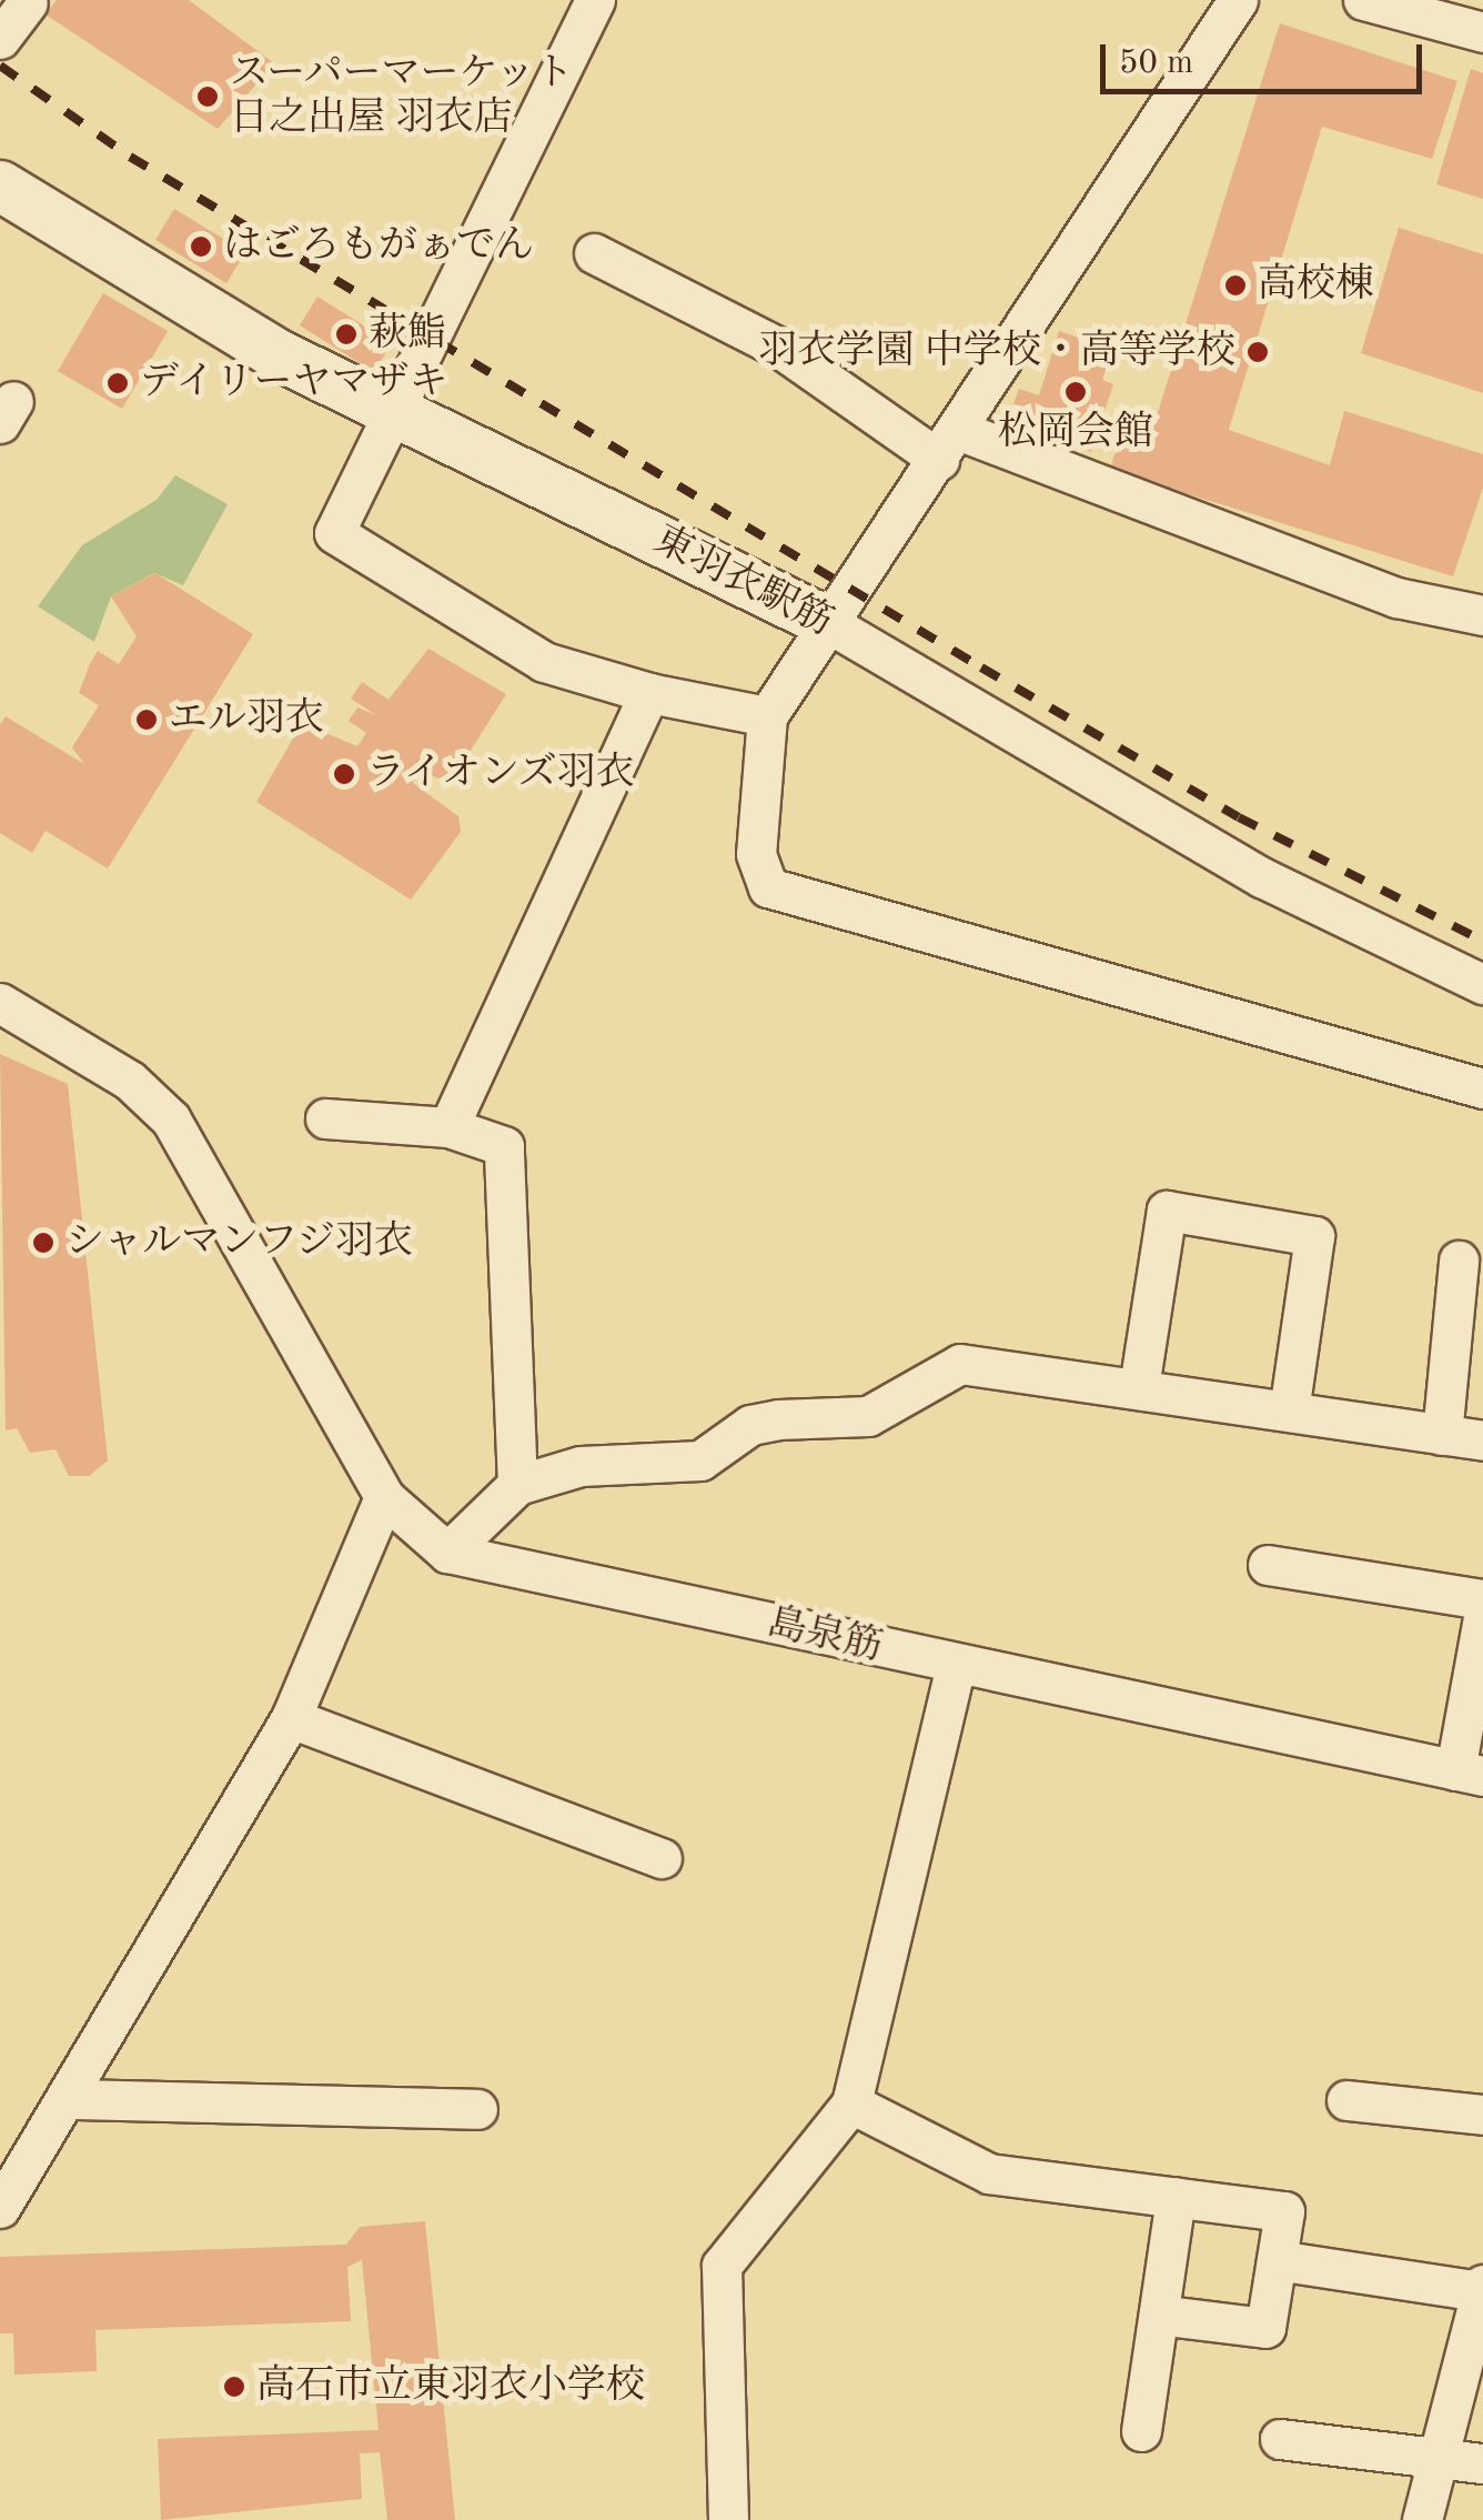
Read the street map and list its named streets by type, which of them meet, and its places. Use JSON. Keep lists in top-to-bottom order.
{
  "streets": {
    "street": ["東羽衣駅筋", "島泉筋"]
  },
  "places": [
    "スーパーマーケット 日之出屋 羽衣店",
    "はごろもがぁでん",
    "高校棟",
    "萩鮨",
    "羽衣学園 中学校・高等学校",
    "デイリーヤマザキ",
    "松岡会館",
    "エル羽衣",
    "ライオンズ羽衣",
    "シャルマンフジ羽衣",
    "高石市立東羽衣小学校"
  ],
  "scale_bar": "50 m"
}
